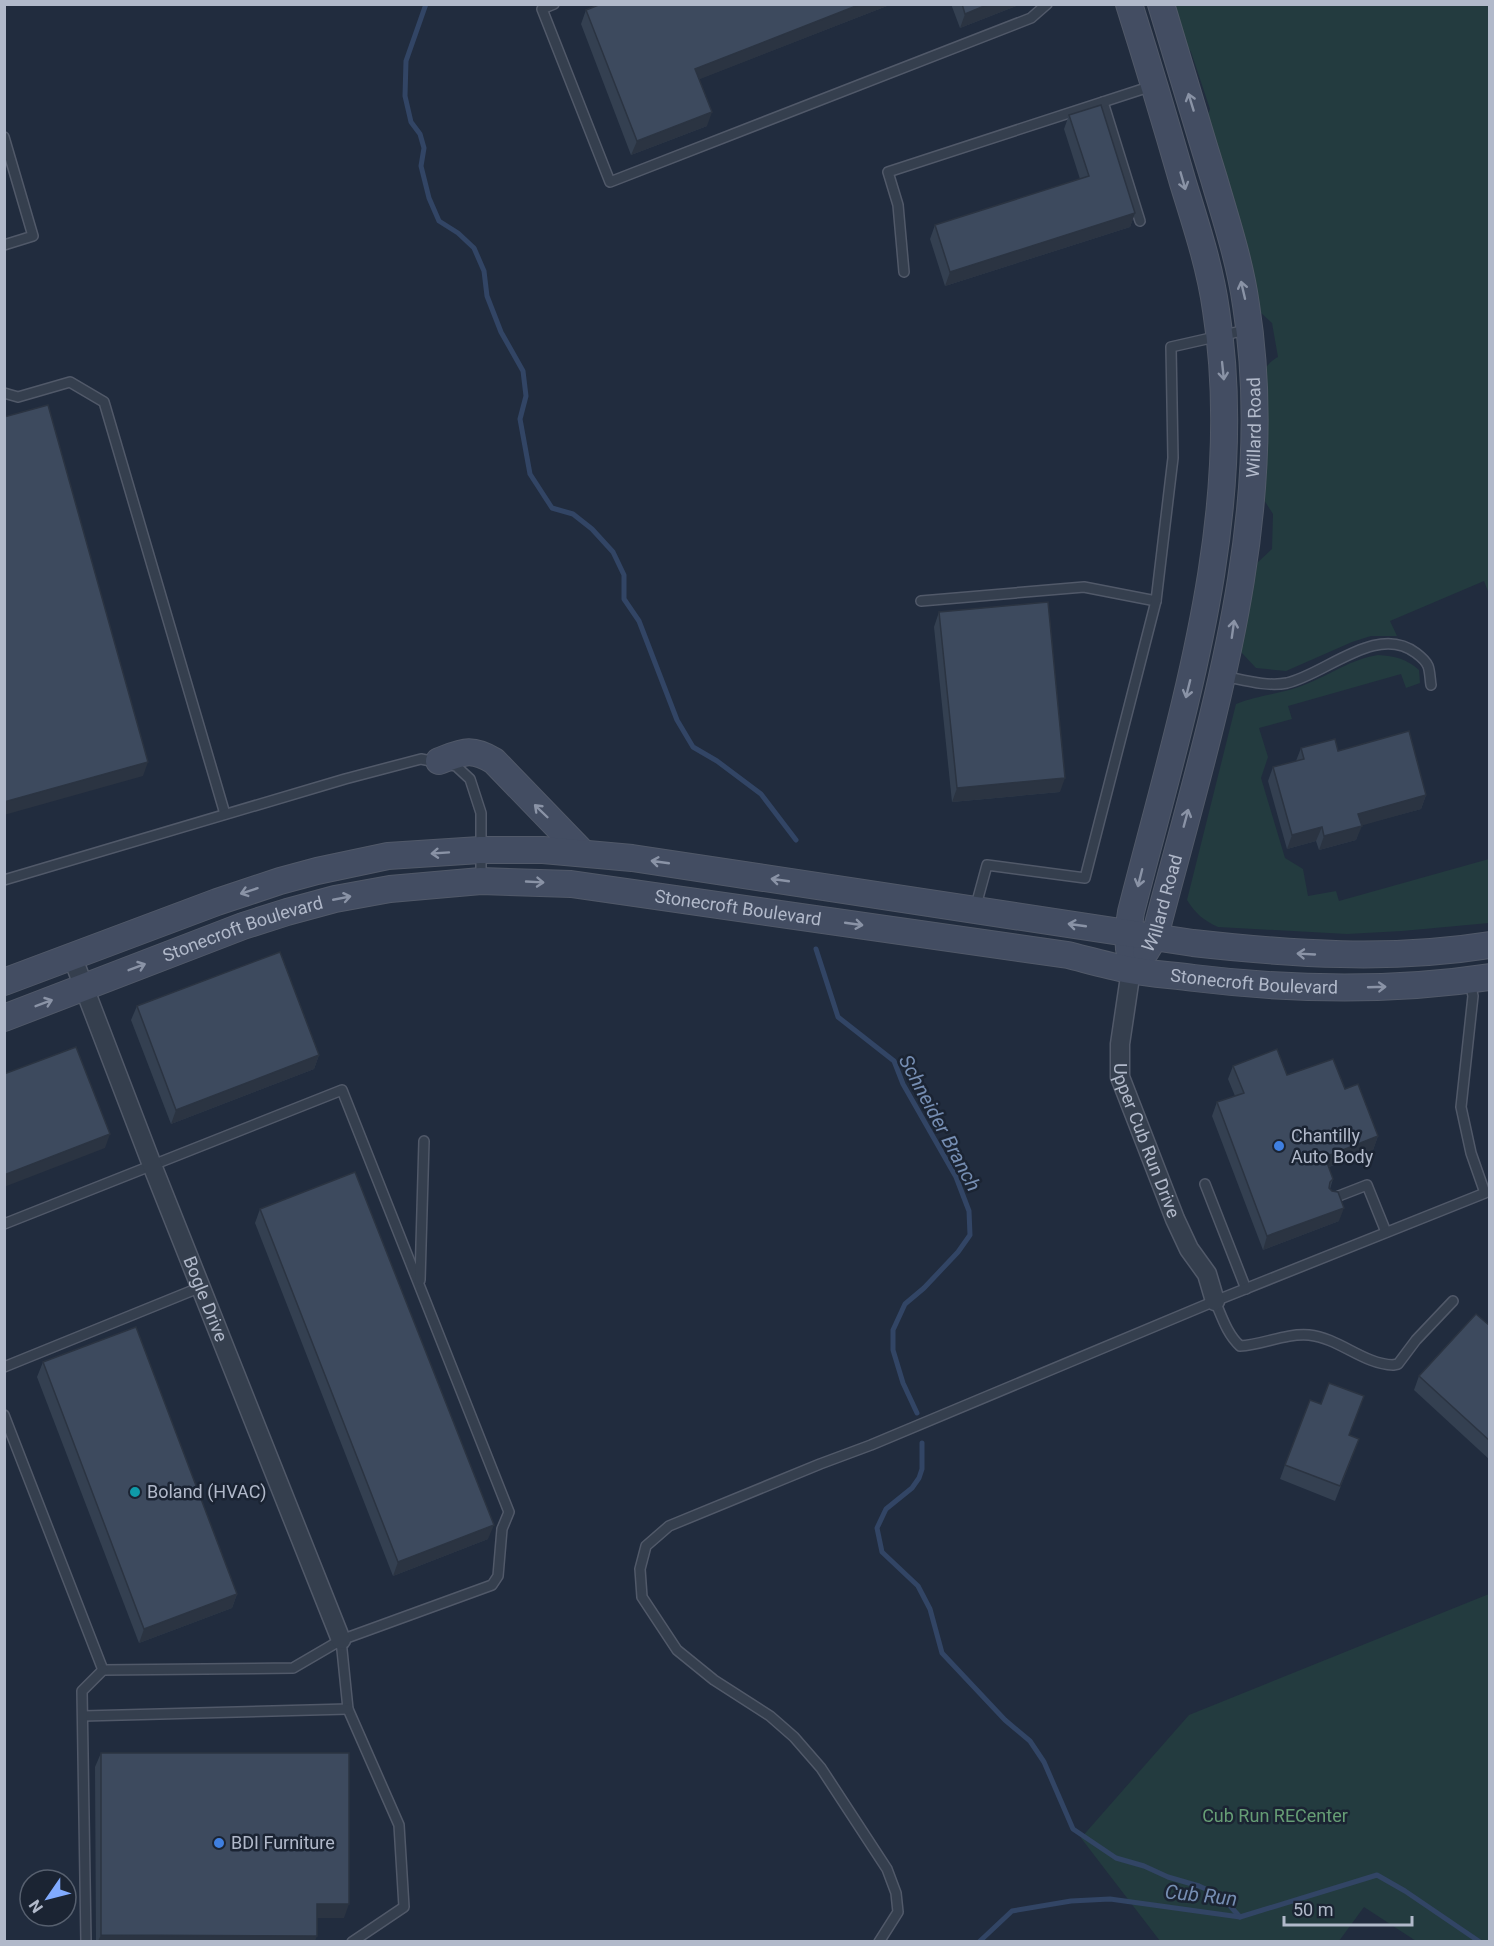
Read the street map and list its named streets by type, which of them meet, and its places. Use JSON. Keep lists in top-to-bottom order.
{
  "streets": {
    "main road": ["Willard Road", "Stonecroft Boulevard"],
    "street": ["Upper Cub Run Drive", "Bogle Drive"]
  },
  "crossings": [
    ["Willard Road", "Stonecroft Boulevard"],
    ["Willard Road", "Upper Cub Run Drive"],
    ["Stonecroft Boulevard", "Upper Cub Run Drive"],
    ["Stonecroft Boulevard", "Bogle Drive"]
  ],
  "water": ["Schneider Branch", "Cub Run"],
  "parks": ["Cub Run RECenter"],
  "places": ["Chantilly Auto Body", "Boland (HVAC)", "BDI Furniture"],
  "scale_bar": "50 m",
  "north": "bottom left"
}
